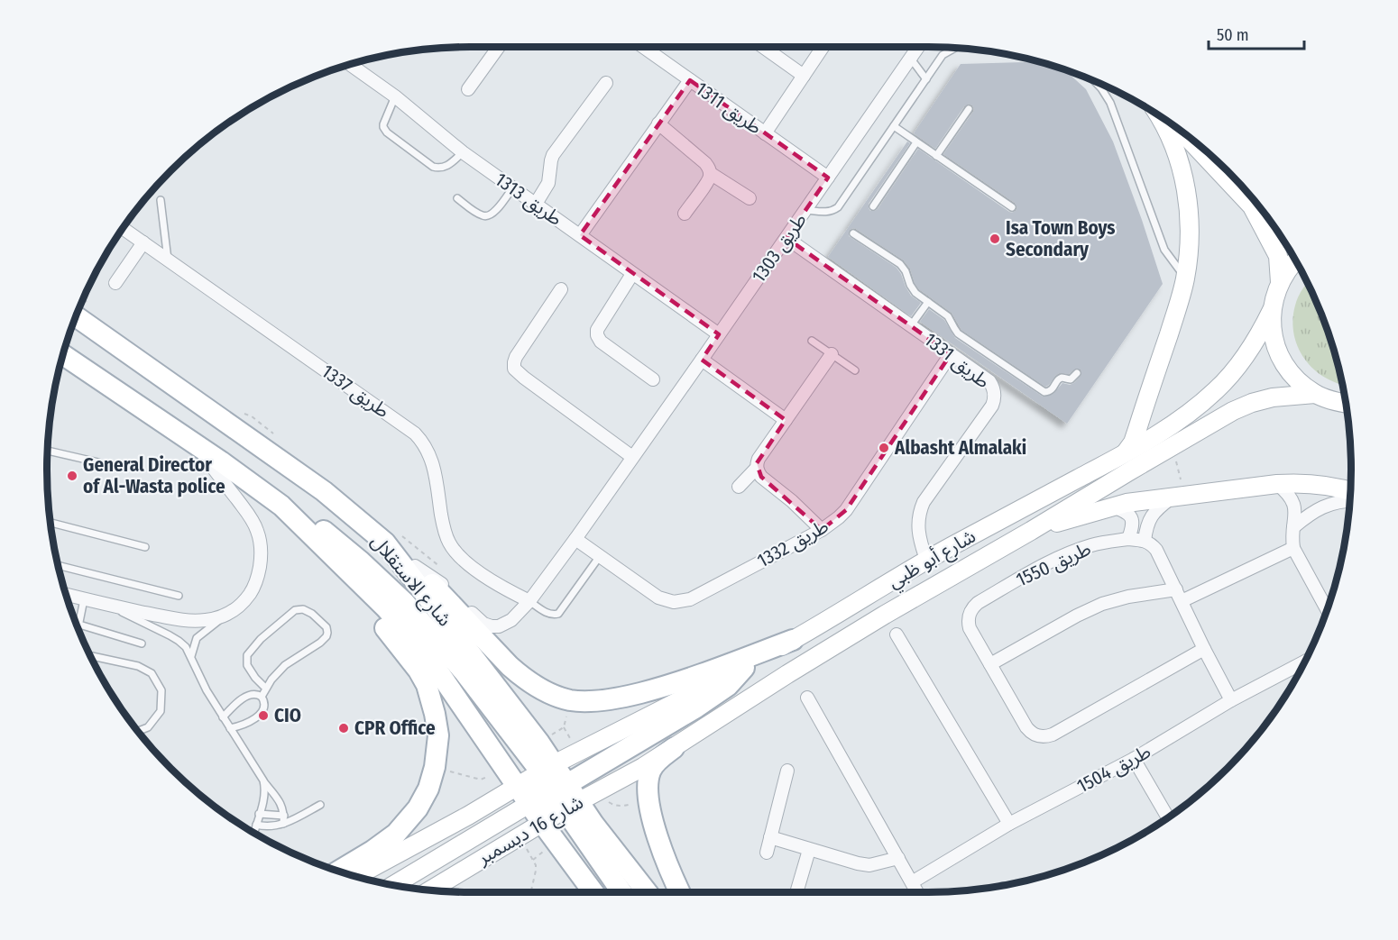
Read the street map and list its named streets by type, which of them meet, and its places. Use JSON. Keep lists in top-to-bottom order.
{
  "streets": {
    "main road": ["شارع أبو ظبي", "شارع الاستقلال", "شارع 16 ديسمبر"],
    "street": [
      "طريق 1311",
      "طريق 1313",
      "طريق 1303",
      "طريق 1331",
      "طريق 1337",
      "طريق 1332",
      "طريق 1550",
      "طريق 1504"
    ]
  },
  "crossings": [
    ["طريق 1311", "طريق 1303"],
    ["طريق 1313", "طريق 1303"],
    ["طريق 1303", "طريق 1331"],
    ["طريق 1303", "طريق 1337"],
    ["طريق 1303", "طريق 1332"],
    ["طريق 1331", "طريق 1332"],
    ["طريق 1331", "شارع أبو ظبي"],
    ["شارع أبو ظبي", "شارع 16 ديسمبر"],
    ["شارع الاستقلال", "شارع 16 ديسمبر"]
  ],
  "places": [
    "Isa Town Boys Secondary",
    "Albasht Almalaki",
    "General Director of Al-Wasta police",
    "CIO",
    "CPR Office"
  ],
  "scale_bar": "50 m"
}
